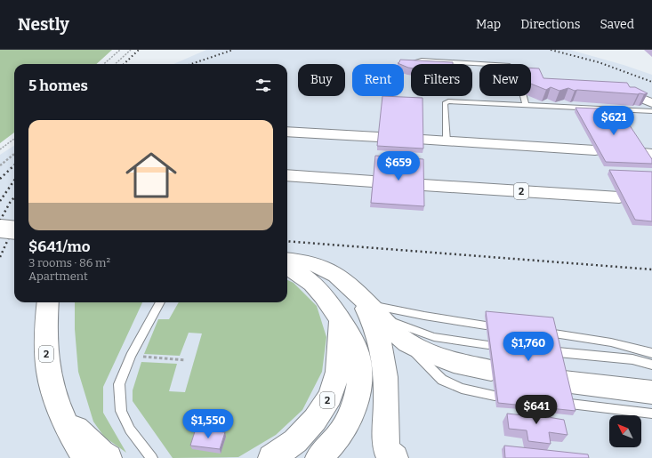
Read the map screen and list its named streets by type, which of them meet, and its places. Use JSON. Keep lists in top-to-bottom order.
{
  "streets": {
    "highway": ["2"]
  },
  "north": "top left",
  "page": {
    "header": "Nestly",
    "nav": ["Map", "Directions", "Saved"],
    "chip": [
      "Buy",
      "Rent",
      "Filters",
      "New"
    ],
    "heading": "5 homes",
    "price": [
      "$621",
      "$659",
      "$1,760",
      "$641",
      "$1,550"
    ],
    "list": [
      {
        "name": "$641/mo",
        "note": "3 rooms · 86 m² · Apartment"
      }
    ]
  }
}
